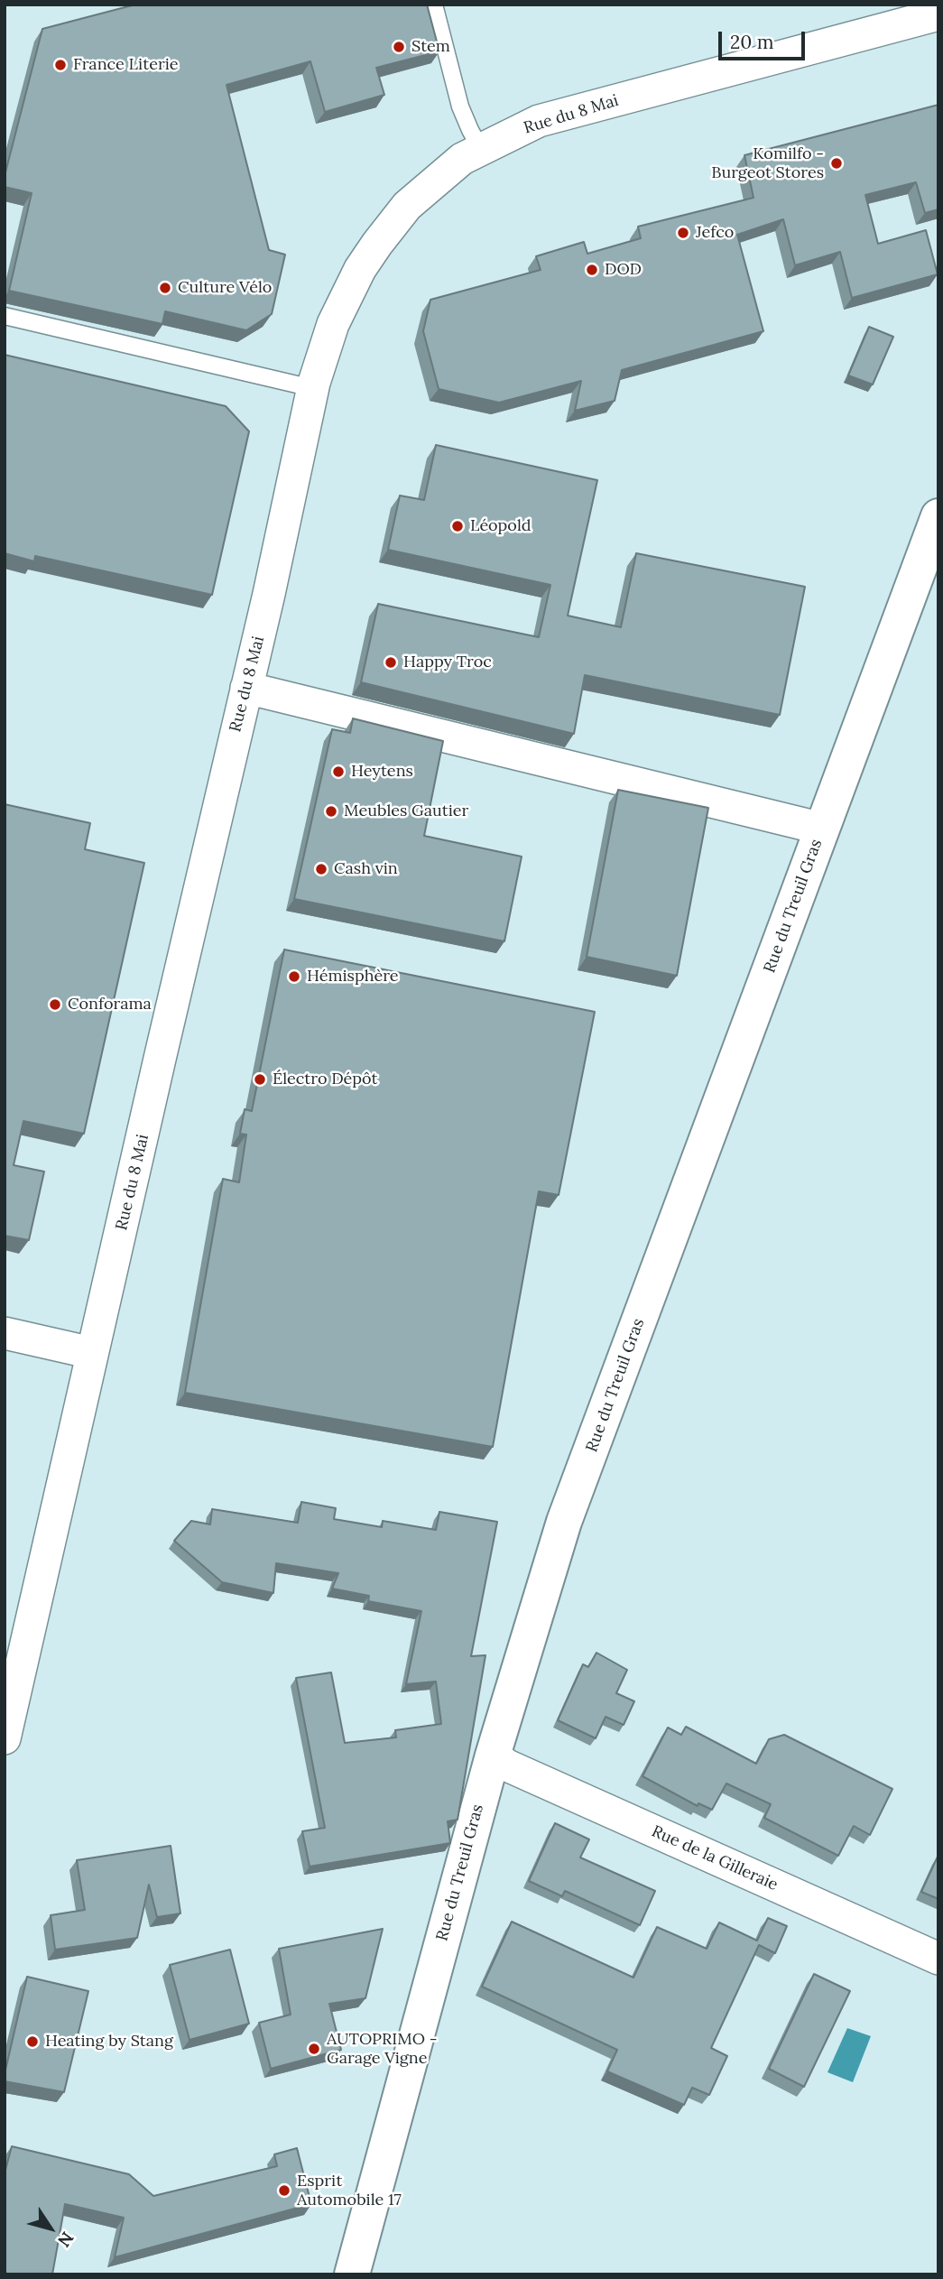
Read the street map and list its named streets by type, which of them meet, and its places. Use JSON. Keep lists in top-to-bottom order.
{
  "streets": {
    "street": ["Rue du 8 Mai", "Rue du Treuil Gras", "Rue de la Gilleraie"]
  },
  "crossings": [
    ["Rue du Treuil Gras", "Rue de la Gilleraie"]
  ],
  "places": [
    "Stem",
    "France Literie",
    "Komilfo - Burgeot Stores",
    "Jefco",
    "DOD",
    "Culture Vélo",
    "Léopold",
    "Happy Troc",
    "Heytens",
    "Meubles Gautier",
    "Cash vin",
    "Hémisphère",
    "Conforama",
    "Électro Dépôt",
    "Heating by Stang",
    "AUTOPRIMO - Garage Vigne",
    "Esprit Automobile 17"
  ],
  "scale_bar": "20 m",
  "north": "bottom right"
}
